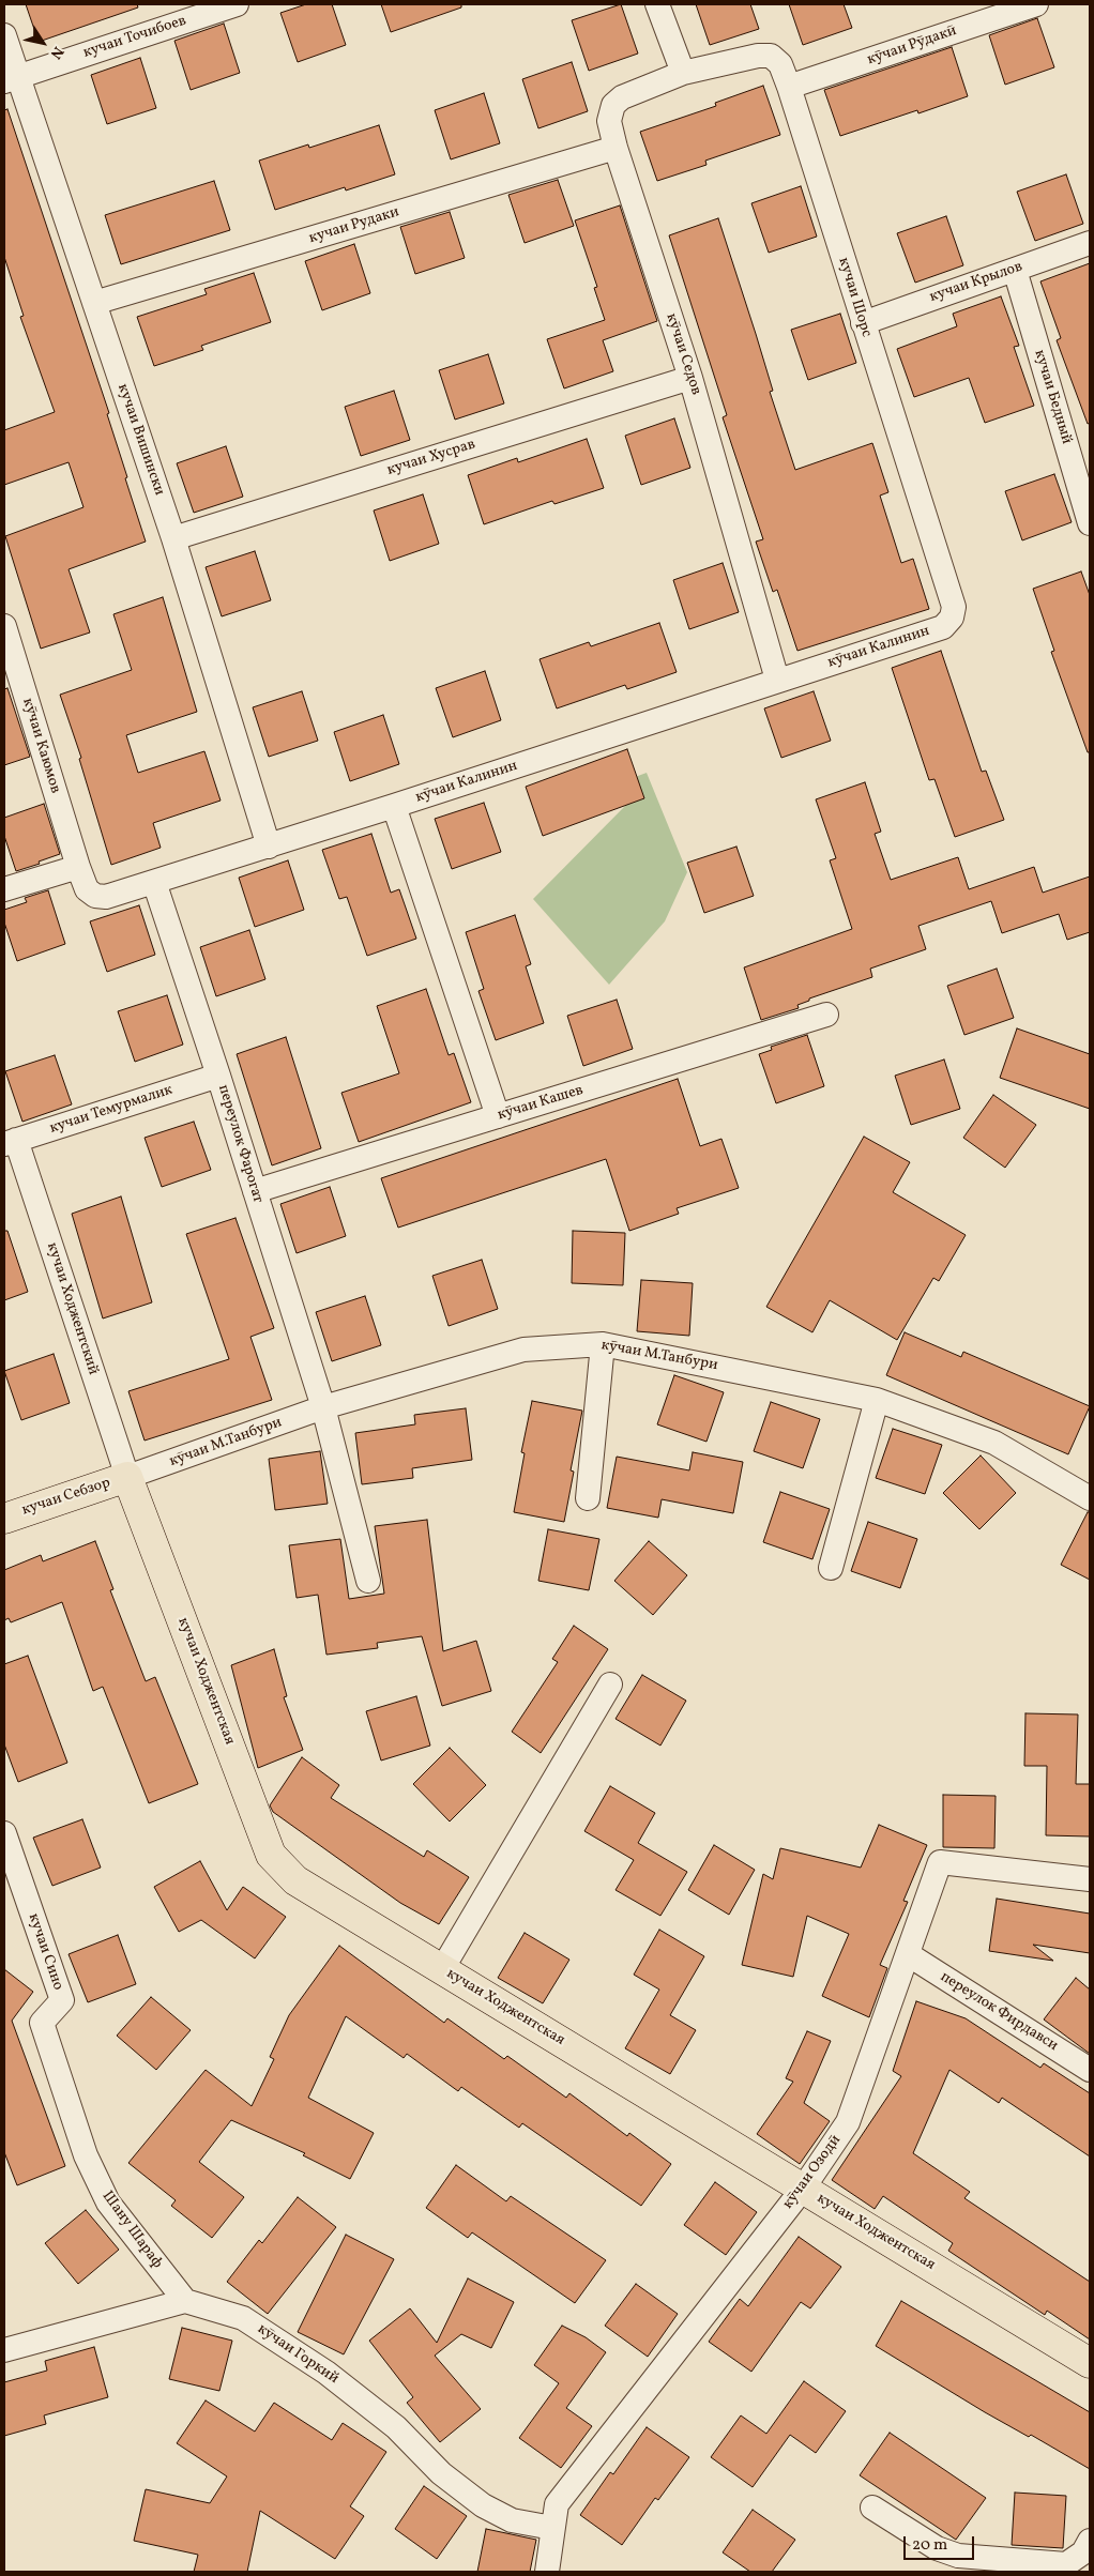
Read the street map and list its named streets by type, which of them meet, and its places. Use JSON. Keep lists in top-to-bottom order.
{
  "streets": {
    "main road": ["кучаи Себзор", "кучаи Ходжентская"],
    "street": [
      "кучаи Точибоев",
      "кӯчаи Рӯдакӣ",
      "кучаи Рудаки",
      "кучаи Крылов",
      "кучаи Шорс",
      "кӯчаи Седов",
      "кучаи Бедный",
      "кучаи Вишински",
      "кучаи Хусрав",
      "кӯчаи Калинин",
      "кӯчаи Каюмов",
      "кӯчаи Кашев",
      "кучаи Темурмалик",
      "переулок Фарогат",
      "кучаи Ходжентский",
      "кӯчаи М.Танбури",
      "кучаи Сино",
      "переулок Фирдавси",
      "кӯчаи Озодӣ",
      "Шану Шараф",
      "кӯчаи Горкий"
    ]
  },
  "crossings": [
    ["кучаи Точибоев", "кучаи Вишински"],
    ["кӯчаи Рӯдакӣ", "кучаи Шорс"],
    ["кучаи Рудаки", "кӯчаи Седов"],
    ["кучаи Рудаки", "кучаи Вишински"],
    ["кучаи Крылов", "кучаи Шорс"],
    ["кучаи Крылов", "кучаи Бедный"],
    ["кучаи Шорс", "кӯчаи Седов"],
    ["кучаи Шорс", "кӯчаи Калинин"],
    ["кӯчаи Седов", "кучаи Хусрав"],
    ["кӯчаи Седов", "кӯчаи Калинин"],
    ["кучаи Вишински", "кучаи Хусрав"],
    ["кучаи Вишински", "кӯчаи Калинин"],
    ["кӯчаи Калинин", "кӯчаи Каюмов"],
    ["кӯчаи Калинин", "переулок Фарогат"],
    ["кӯчаи Кашев", "переулок Фарогат"],
    ["кучаи Темурмалик", "переулок Фарогат"],
    ["кучаи Темурмалик", "кучаи Ходжентский"],
    ["переулок Фарогат", "кӯчаи М.Танбури"],
    ["кучаи Ходжентский", "кӯчаи М.Танбури"],
    ["кучаи Ходжентский", "кучаи Себзор"],
    ["кучаи Ходжентский", "кучаи Ходжентская"],
    ["кӯчаи М.Танбури", "кучаи Себзор"],
    ["кӯчаи М.Танбури", "кучаи Ходжентская"],
    ["кучаи Себзор", "кучаи Ходжентская"],
    ["кучаи Ходжентская", "кӯчаи Озодӣ"],
    ["кучаи Сино", "Шану Шараф"],
    ["переулок Фирдавси", "кӯчаи Озодӣ"],
    ["кӯчаи Озодӣ", "кӯчаи Горкий"],
    ["Шану Шараф", "кӯчаи Горкий"]
  ],
  "scale_bar": "20 m",
  "north": "bottom right"
}
